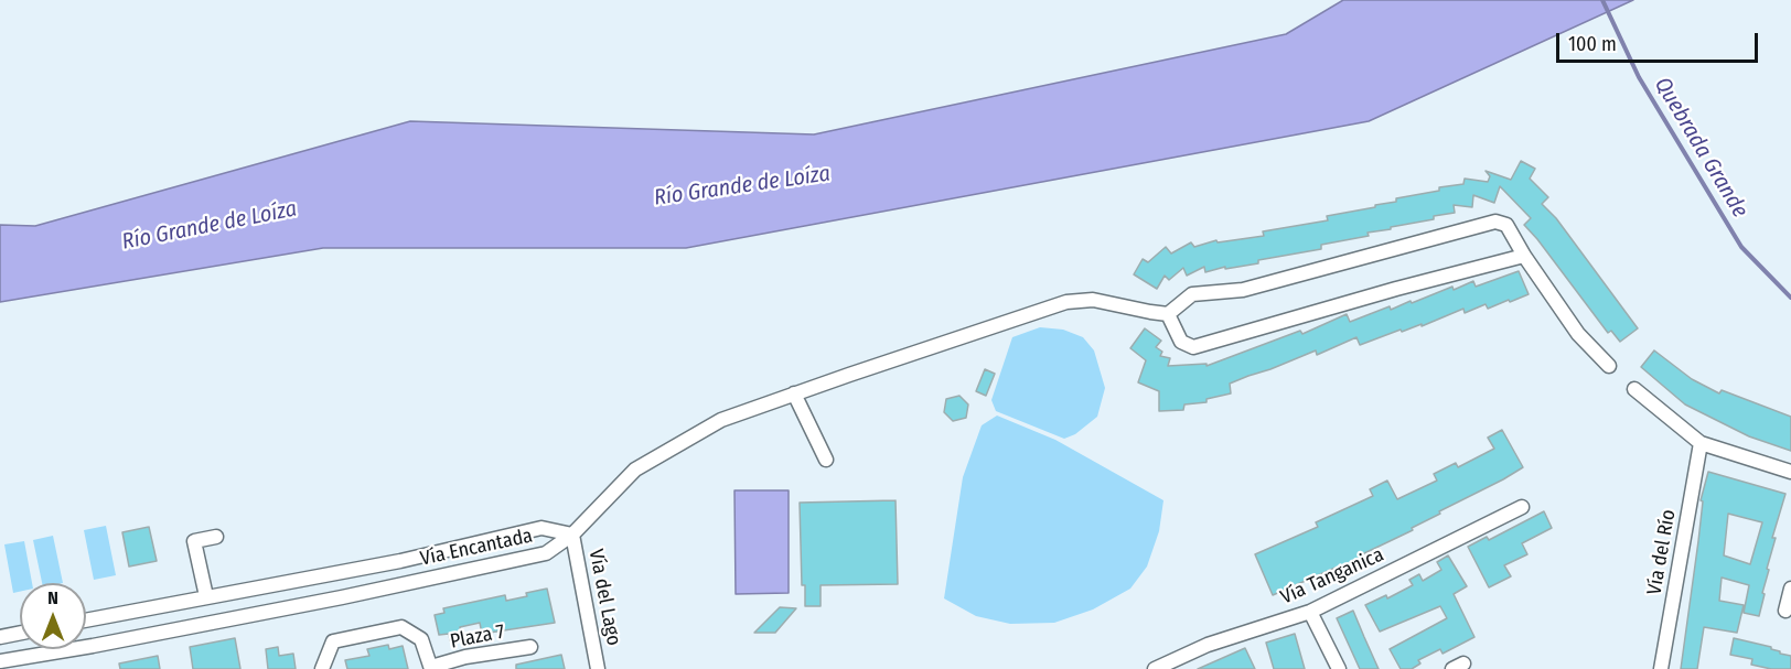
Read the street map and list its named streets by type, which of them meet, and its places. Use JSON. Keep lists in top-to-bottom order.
{
  "streets": {
    "street": [
      "Vía Encantada",
      "Vía del Río",
      "Vía Tanganica",
      "Vía del Lago",
      "Plaza 7"
    ]
  },
  "crossings": [
    ["Vía Encantada", "Vía del Lago"]
  ],
  "water": ["Quebrada Grande", "Río Grande de Loíza"],
  "scale_bar": "100 m",
  "north": "top"
}
